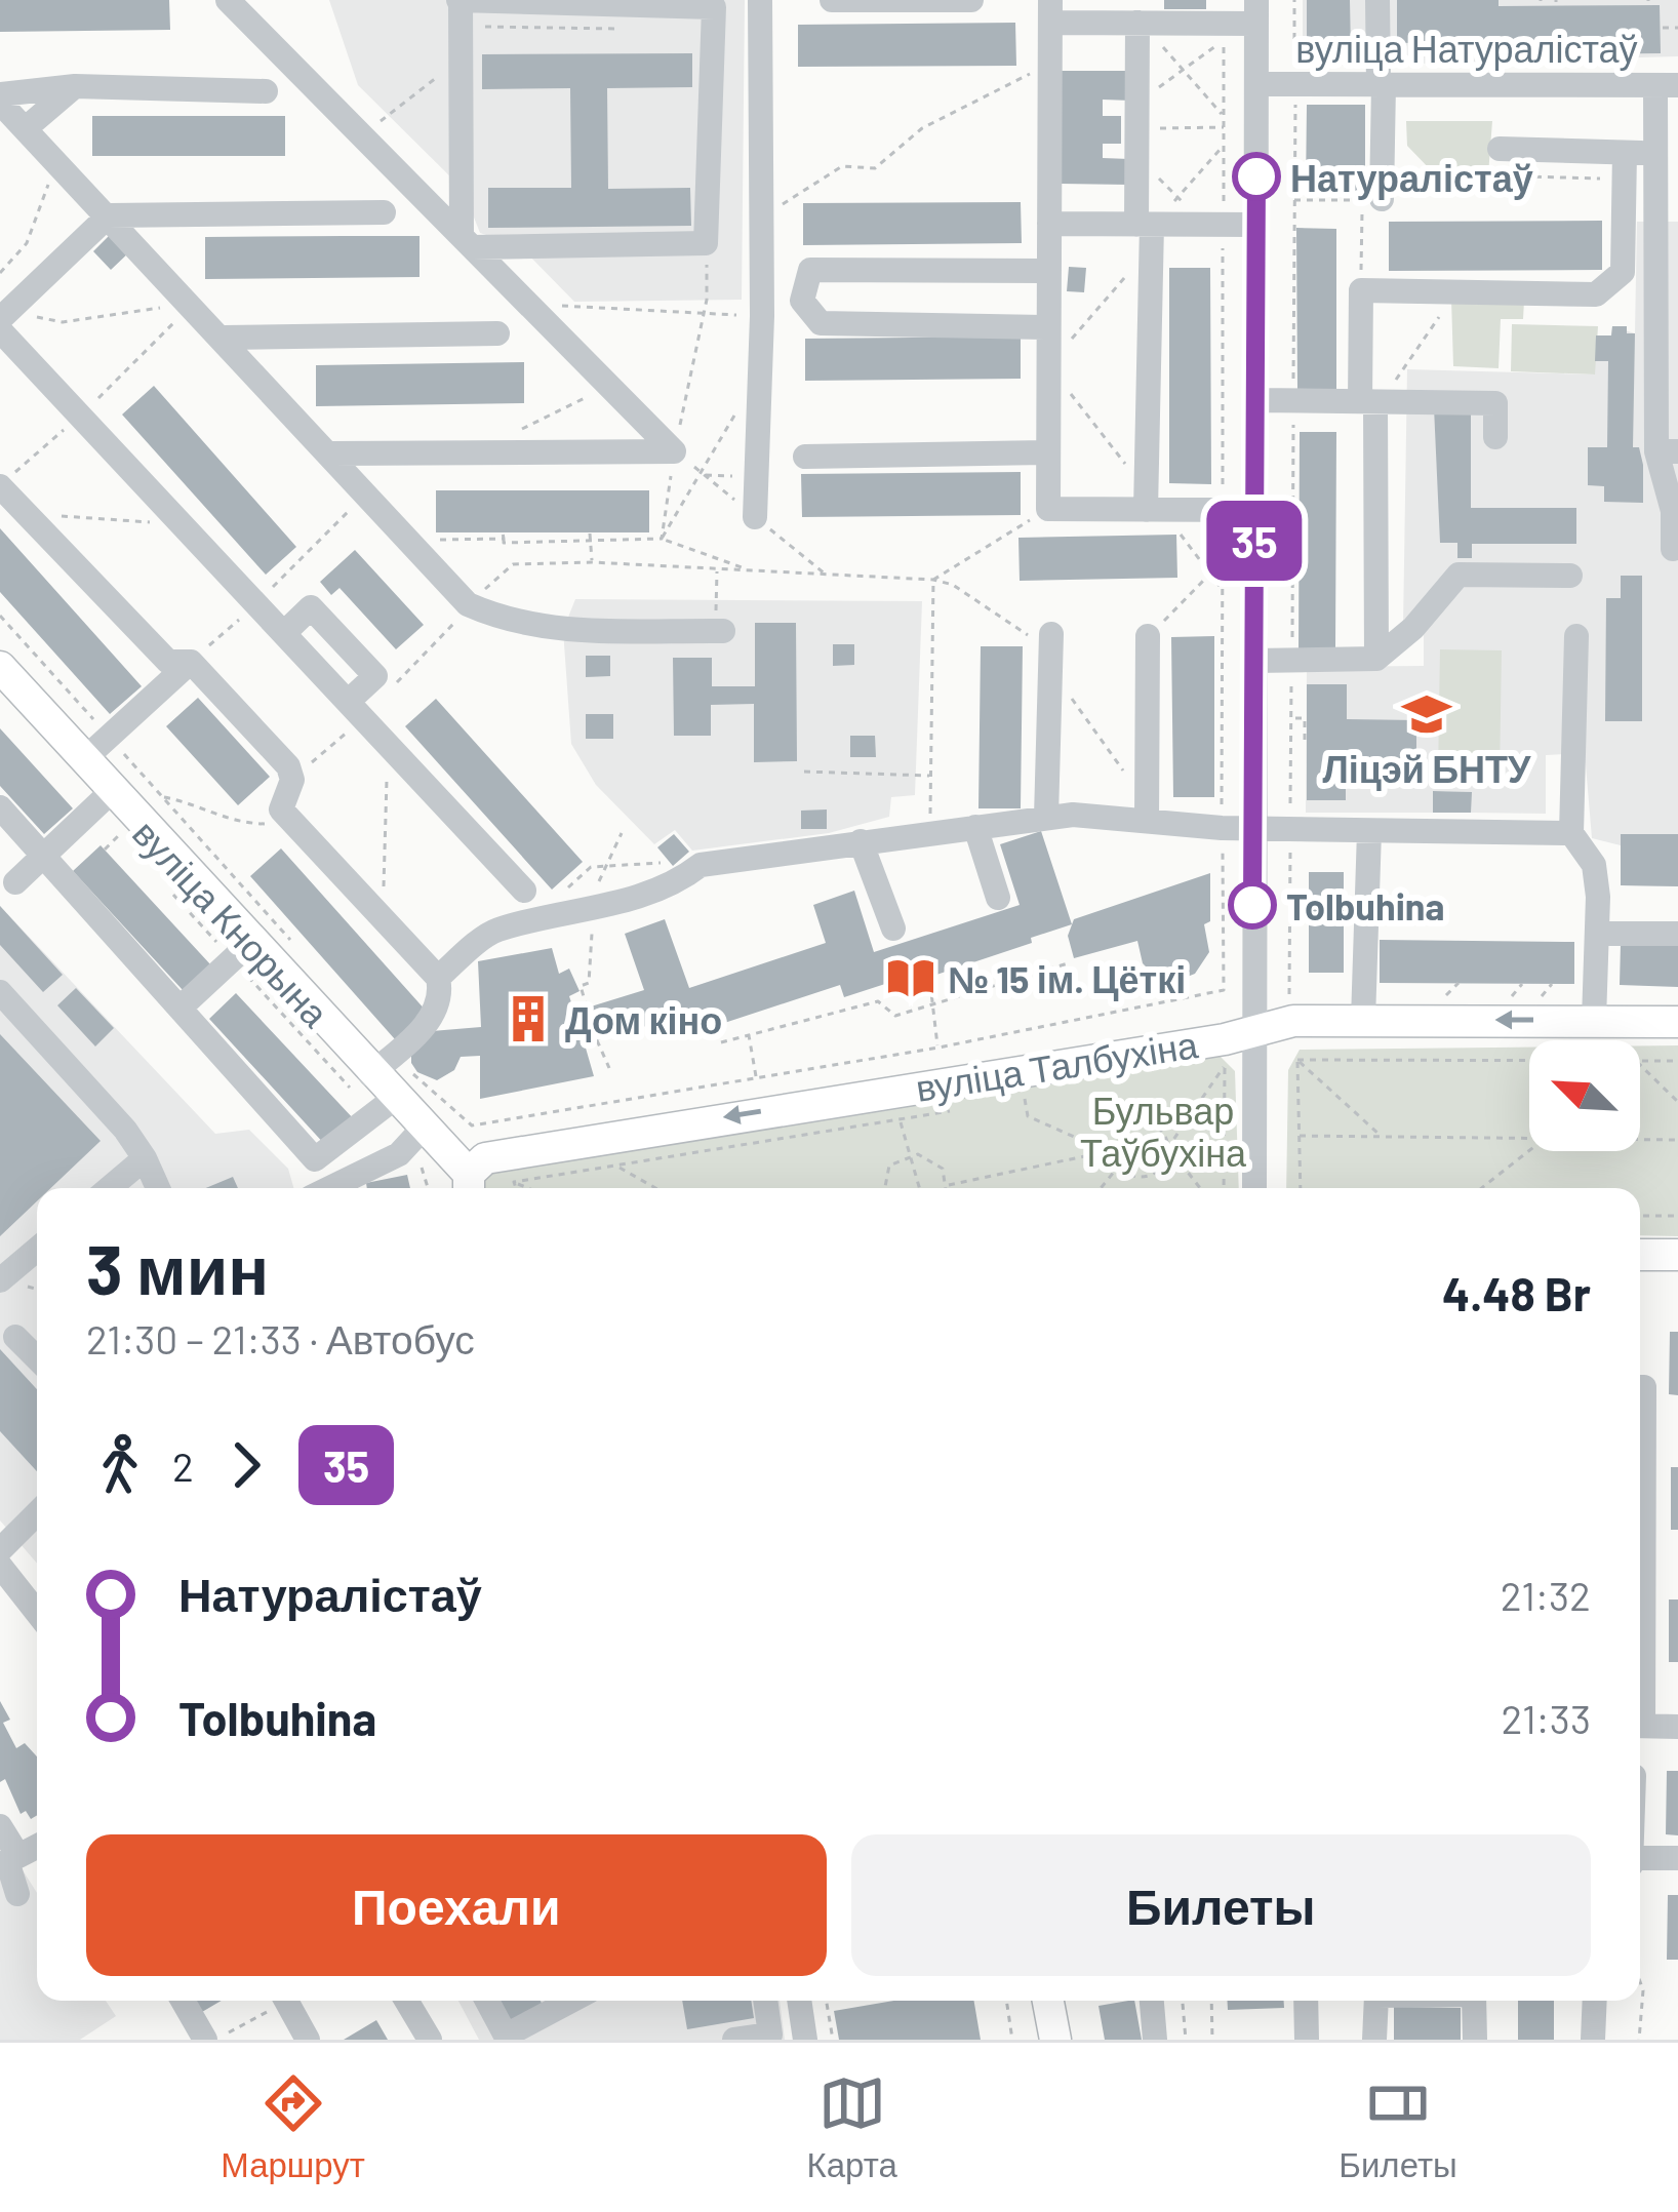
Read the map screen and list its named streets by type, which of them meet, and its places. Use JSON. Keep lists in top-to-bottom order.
{
  "streets": {
    "main road": ["вуліца Кнорына", "вуліца Талбухіна"],
    "street": ["вуліца Натуралістаў"]
  },
  "crossings": [
    ["вуліца Кнорына", "вуліца Талбухіна"]
  ],
  "one_way": ["вуліца Талбухіна"],
  "parks": ["Бульвар Таўбухіна"],
  "places": {
    "other": ["Натуралістаў", "Tolbuhina"],
    "school or university": ["Ліцэй БНТУ"],
    "library": ["№ 15 ім. Цёткі"],
    "building": ["Дом кіно"]
  },
  "lines": ["bus line 35"],
  "north": "top left",
  "page": {
    "on_map": "35",
    "heading": ["3 мин", "21:30 – 21:33 · Автобус", "4.48 Br"],
    "legs": ["2", "35"],
    "list": [
      {
        "name": "Натуралістаў",
        "value": "21:32"
      },
      {
        "name": "Tolbuhina",
        "value": "21:33"
      }
    ],
    "buttons": ["Поехали", "Билеты"],
    "tabs": ["Маршрут", "Карта", "Билеты"]
  }
}
